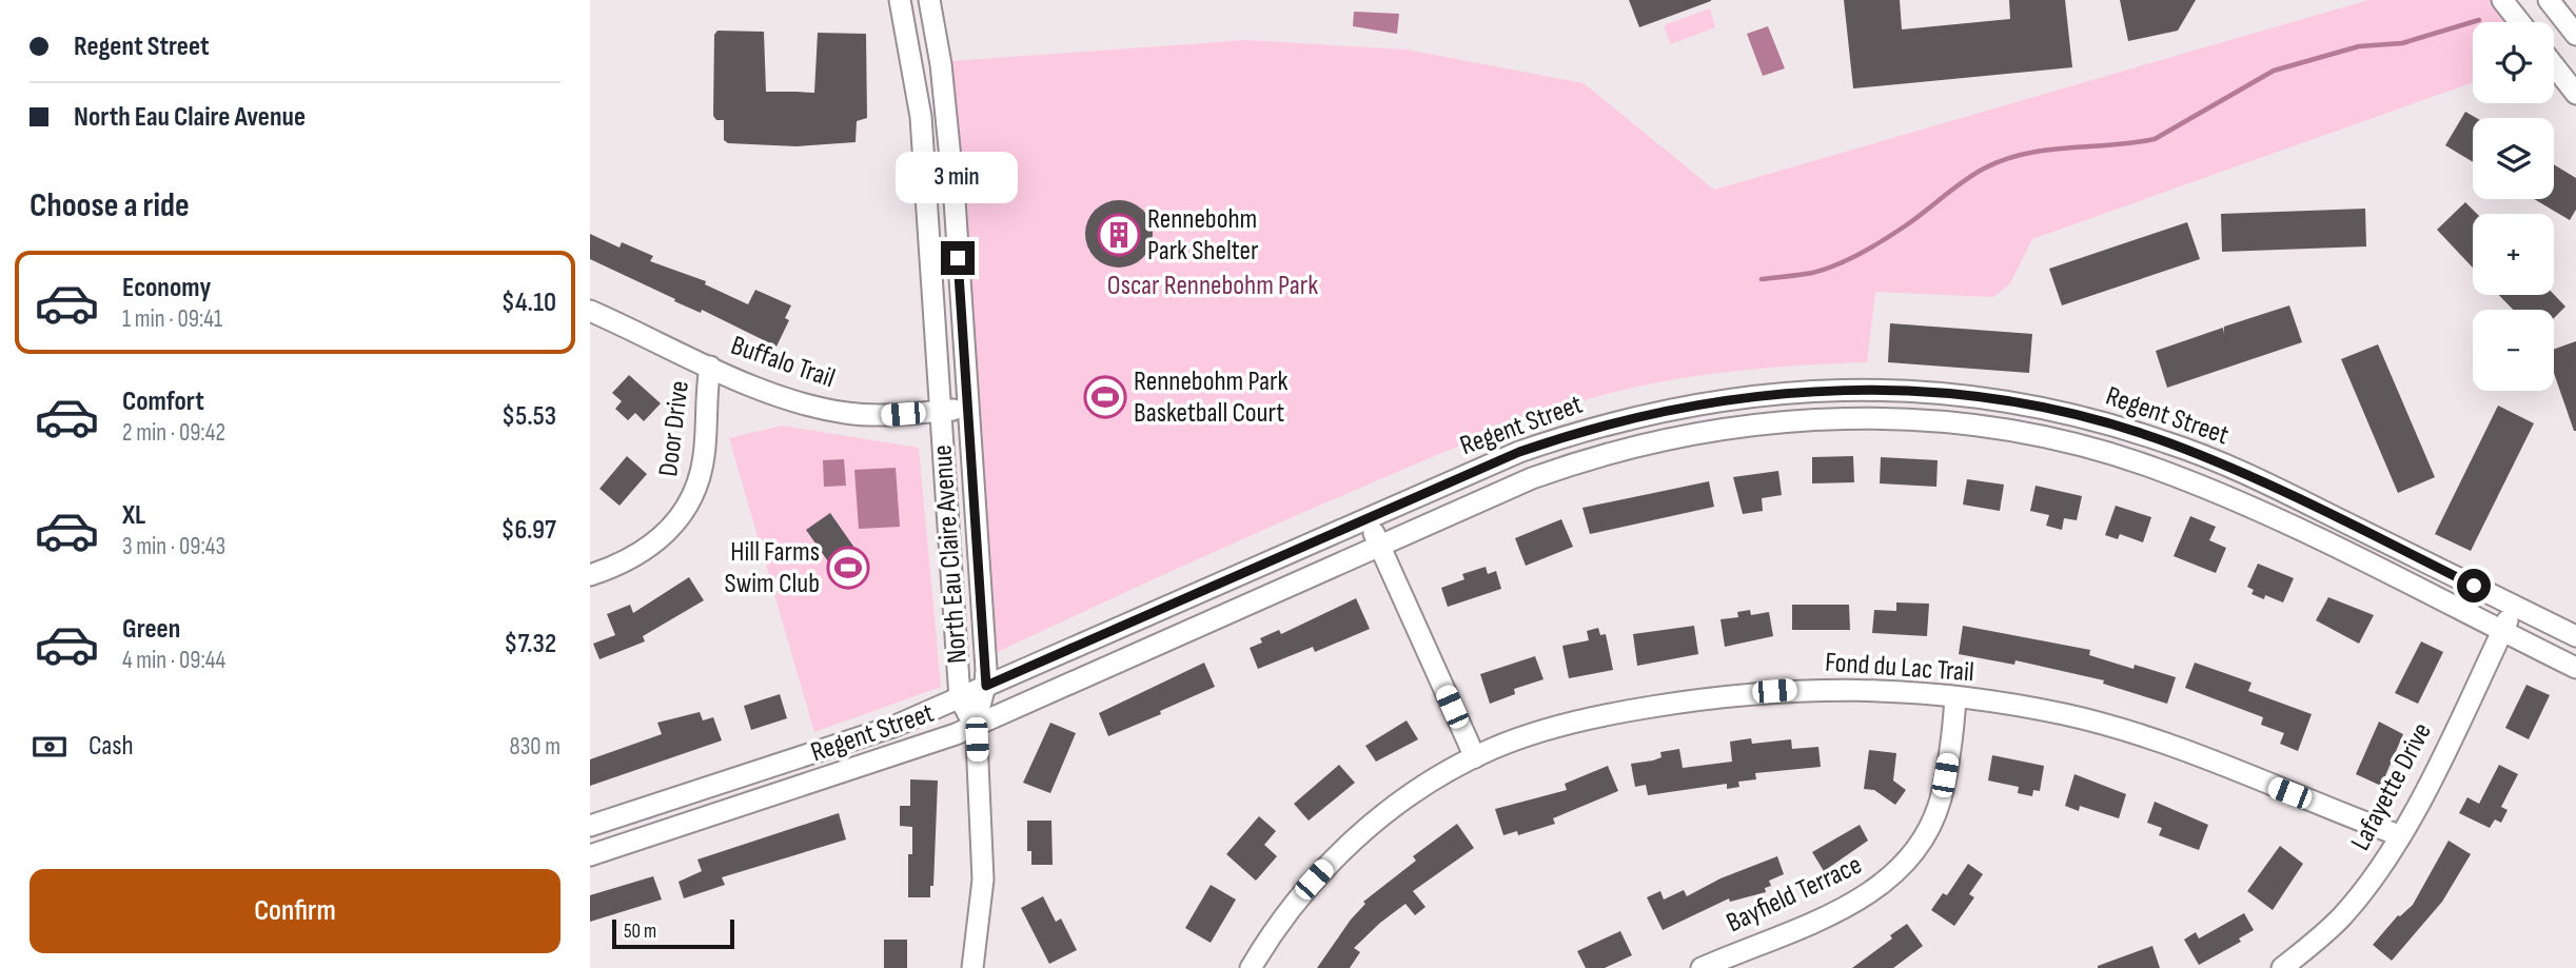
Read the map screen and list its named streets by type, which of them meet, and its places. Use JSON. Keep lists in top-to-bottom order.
{
  "streets": {
    "street": [
      "Buffalo Trail",
      "Regent Street",
      "Door Drive",
      "North Eau Claire Avenue",
      "Fond du Lac Trail",
      "Lafayette Drive",
      "Bayfield Terrace"
    ]
  },
  "crossings": [
    ["Buffalo Trail", "Door Drive"],
    ["Buffalo Trail", "North Eau Claire Avenue"],
    ["Regent Street", "North Eau Claire Avenue"],
    ["Regent Street", "Lafayette Drive"],
    ["Fond du Lac Trail", "Lafayette Drive"],
    ["Fond du Lac Trail", "Bayfield Terrace"]
  ],
  "parks": ["Oscar Rennebohm Park"],
  "places": {
    "building": ["Rennebohm Park Shelter"],
    "sports": ["Rennebohm Park Basketball Court", "Hill Farms Swim Club"]
  },
  "scale_bar": "50 m",
  "page": {
    "banner": ["Regent Street", "North Eau Claire Avenue"],
    "map_buttons": ["+", "−"],
    "bubble": "3 min",
    "heading": "Choose a ride",
    "list": [
      {
        "name": "Economy",
        "note": "1 min · 09:41",
        "value": "$4.10"
      },
      {
        "name": "Comfort",
        "note": "2 min · 09:42",
        "value": "$5.53"
      },
      {
        "name": "XL",
        "note": "3 min · 09:43",
        "value": "$6.97"
      },
      {
        "name": "Green",
        "note": "4 min · 09:44",
        "value": "$7.32"
      }
    ],
    "pay": ["Cash", "830 m"],
    "buttons": "Confirm",
    "scale": "50 m"
  }
}
